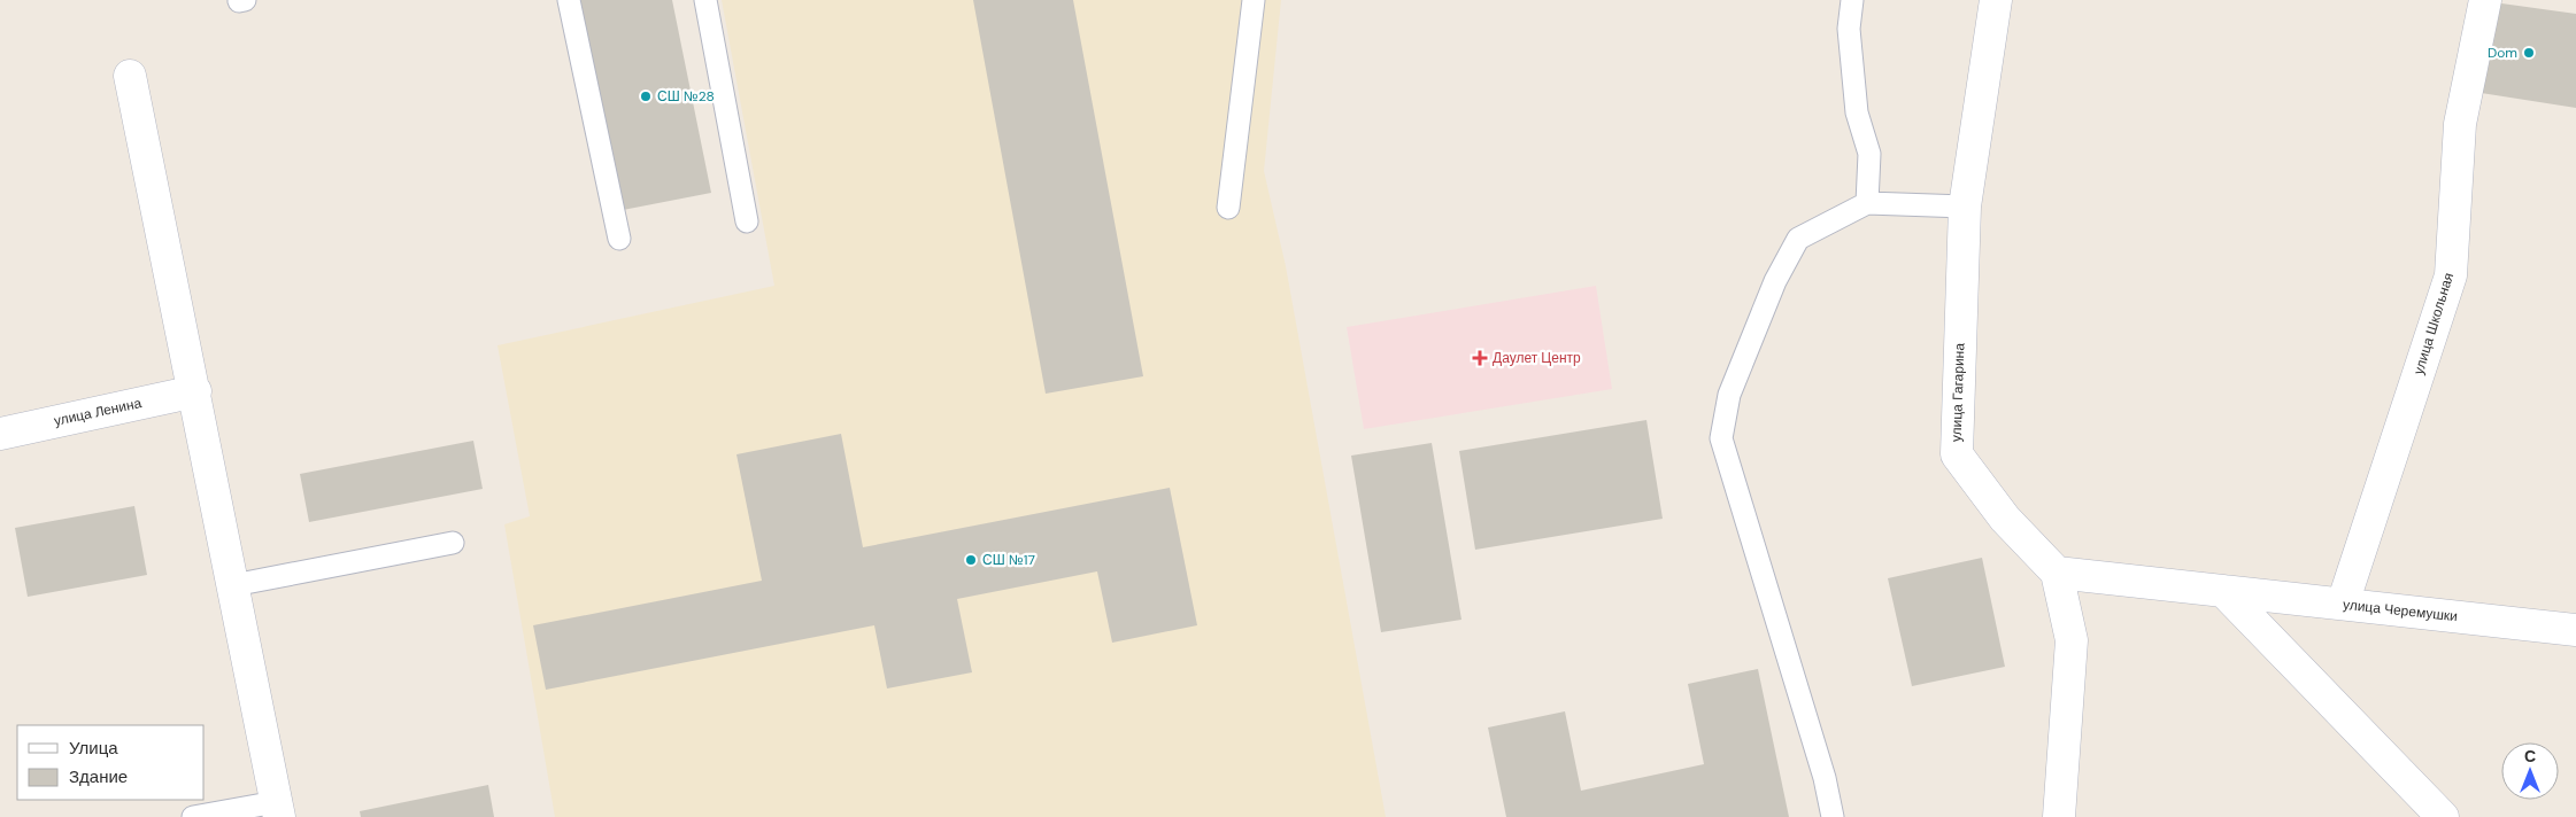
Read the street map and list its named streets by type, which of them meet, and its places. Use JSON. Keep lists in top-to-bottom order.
{
  "streets": {
    "street": [
      "улица Школьная",
      "улица Гагарина",
      "улица Ленина",
      "улица Черемушки"
    ]
  },
  "crossings": [
    ["улица Школьная", "улица Черемушки"],
    ["улица Гагарина", "улица Черемушки"]
  ],
  "places": {
    "other": ["Dom", "СШ №28", "СШ №17"],
    "health": ["Даулет Центр"]
  },
  "legend": ["Улица", "Здание"],
  "north": "top"
}
